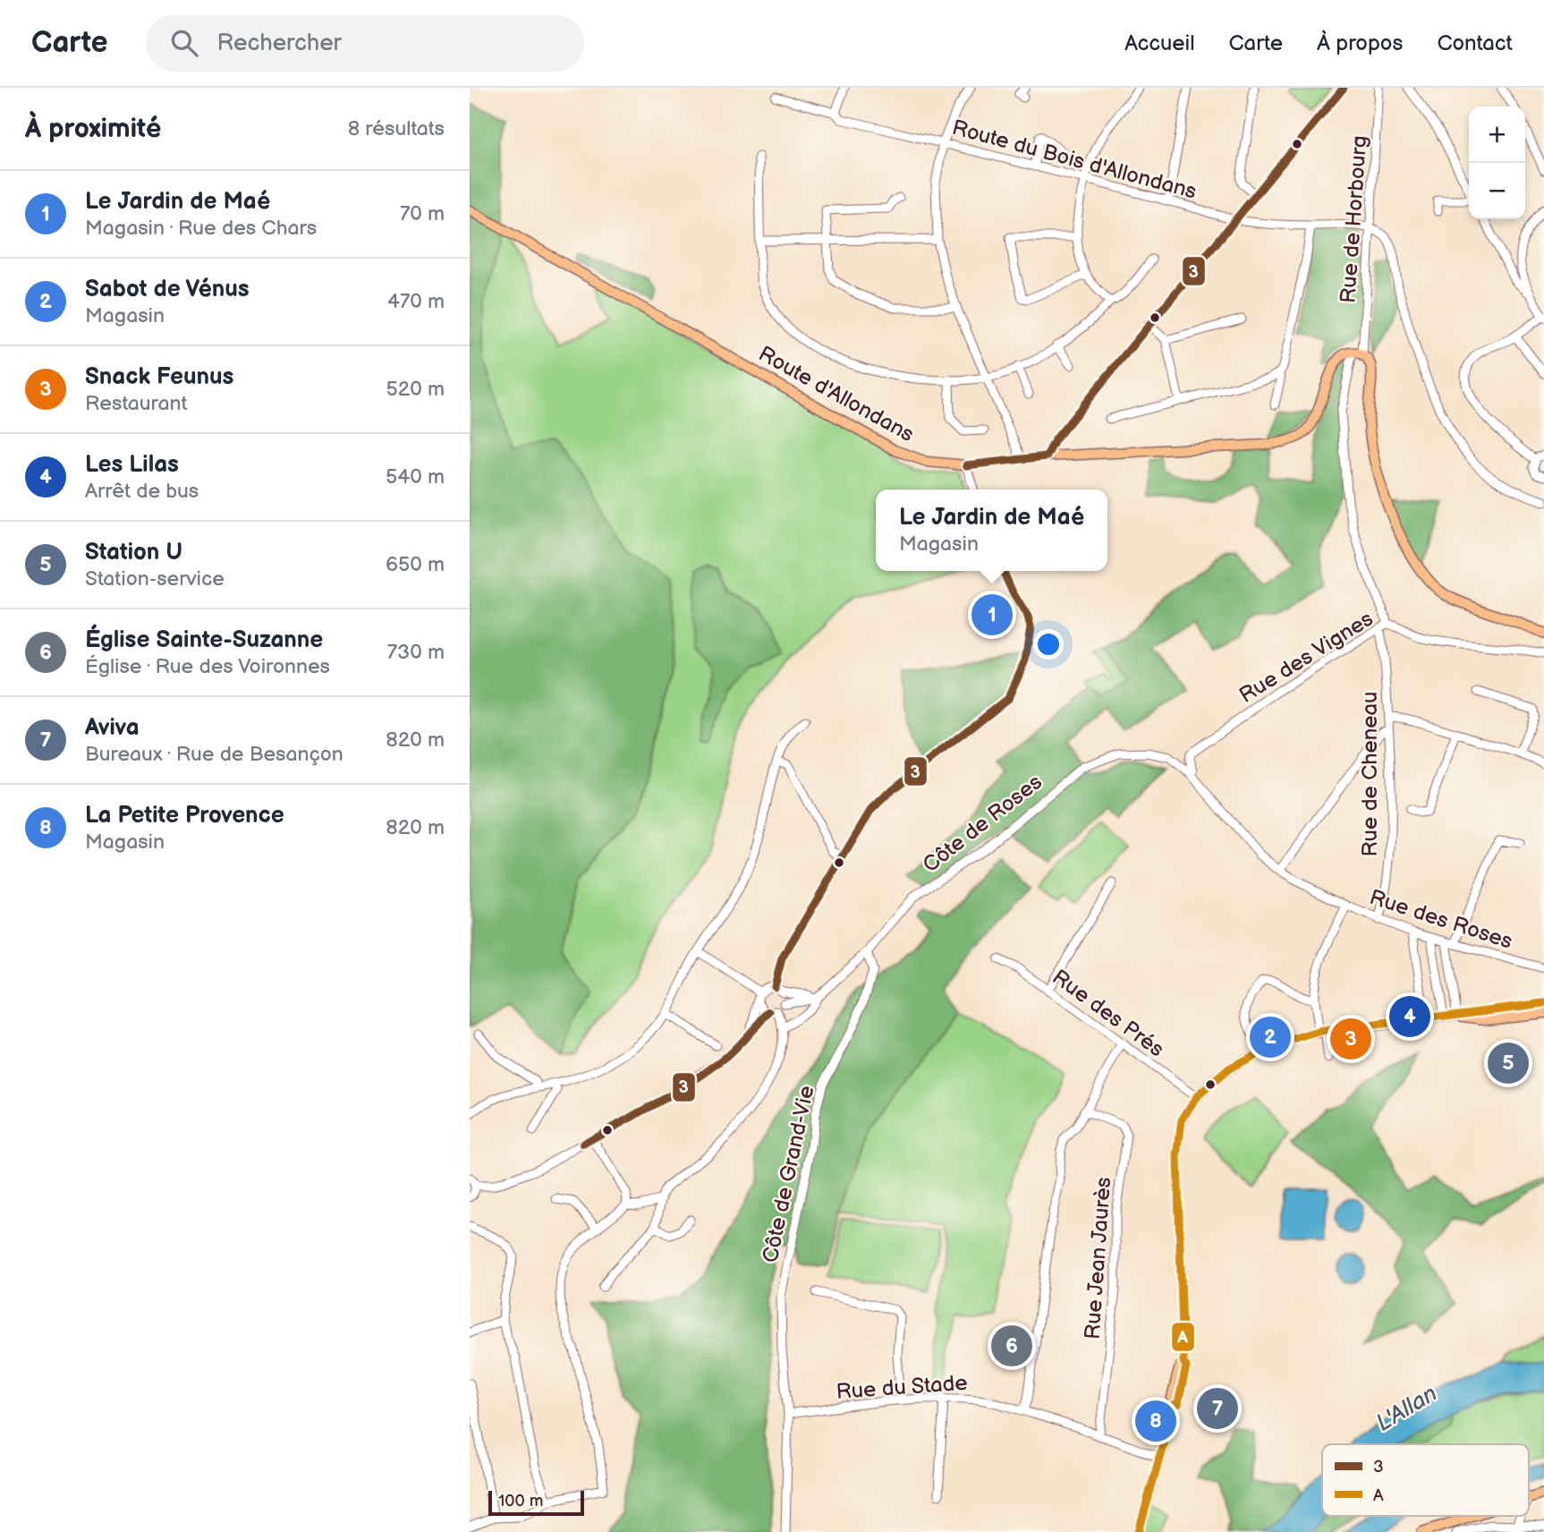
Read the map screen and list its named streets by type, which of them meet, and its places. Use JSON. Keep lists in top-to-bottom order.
{
  "streets": {
    "main road": ["Route d'Allondans"],
    "street": [
      "Route du Bois d'Allondans",
      "Rue de Horbourg",
      "Rue des Vignes",
      "Rue de Cheneau",
      "Côte de Roses",
      "Rue des Roses",
      "Rue des Prés",
      "Côte de Grand-Vie",
      "Rue Jean Jaurès",
      "Rue du Stade"
    ]
  },
  "crossings": [
    ["Route du Bois d'Allondans", "Rue de Horbourg"],
    ["Rue de Horbourg", "Route d'Allondans"],
    ["Rue de Horbourg", "Rue de Cheneau"],
    ["Rue des Vignes", "Rue de Cheneau"],
    ["Rue des Vignes", "Côte de Roses"],
    ["Rue des Vignes", "Rue des Roses"],
    ["Rue de Cheneau", "Rue des Roses"],
    ["Côte de Roses", "Rue des Roses"],
    ["Côte de Roses", "Côte de Grand-Vie"],
    ["Côte de Grand-Vie", "Rue du Stade"],
    ["Rue Jean Jaurès", "Rue du Stade"]
  ],
  "water": ["L'Allan"],
  "lines": ["transit line 3", "transit line A"],
  "legend": ["3", "A"],
  "scale_bar": "100 m",
  "page": {
    "header": "Carte",
    "search": "Rechercher",
    "nav": [
      "Accueil",
      "Carte",
      "À propos",
      "Contact"
    ],
    "heading": ["À proximité", "8 résultats"],
    "map_buttons": ["+", "−"],
    "list": [
      {
        "mark": "1",
        "name": "Le Jardin de Maé",
        "note": "Magasin · Rue des Chars",
        "value": "70 m"
      },
      {
        "mark": "2",
        "name": "Sabot de Vénus",
        "note": "Magasin",
        "value": "470 m"
      },
      {
        "mark": "3",
        "name": "Snack Feunus",
        "note": "Restaurant",
        "value": "520 m"
      },
      {
        "mark": "4",
        "name": "Les Lilas",
        "note": "Arrêt de bus",
        "value": "540 m"
      },
      {
        "mark": "5",
        "name": "Station U",
        "note": "Station-service",
        "value": "650 m"
      },
      {
        "mark": "6",
        "name": "Église Sainte-Suzanne",
        "note": "Église · Rue des Voironnes",
        "value": "730 m"
      },
      {
        "mark": "7",
        "name": "Aviva",
        "note": "Bureaux · Rue de Besançon",
        "value": "820 m"
      },
      {
        "mark": "8",
        "name": "La Petite Provence",
        "note": "Magasin",
        "value": "820 m"
      }
    ],
    "popup": ["Le Jardin de Maé", "Magasin"],
    "pins": [
      "1",
      "4",
      "2",
      "3",
      "5",
      "6",
      "7",
      "8"
    ],
    "scale": "100 m"
  }
}
